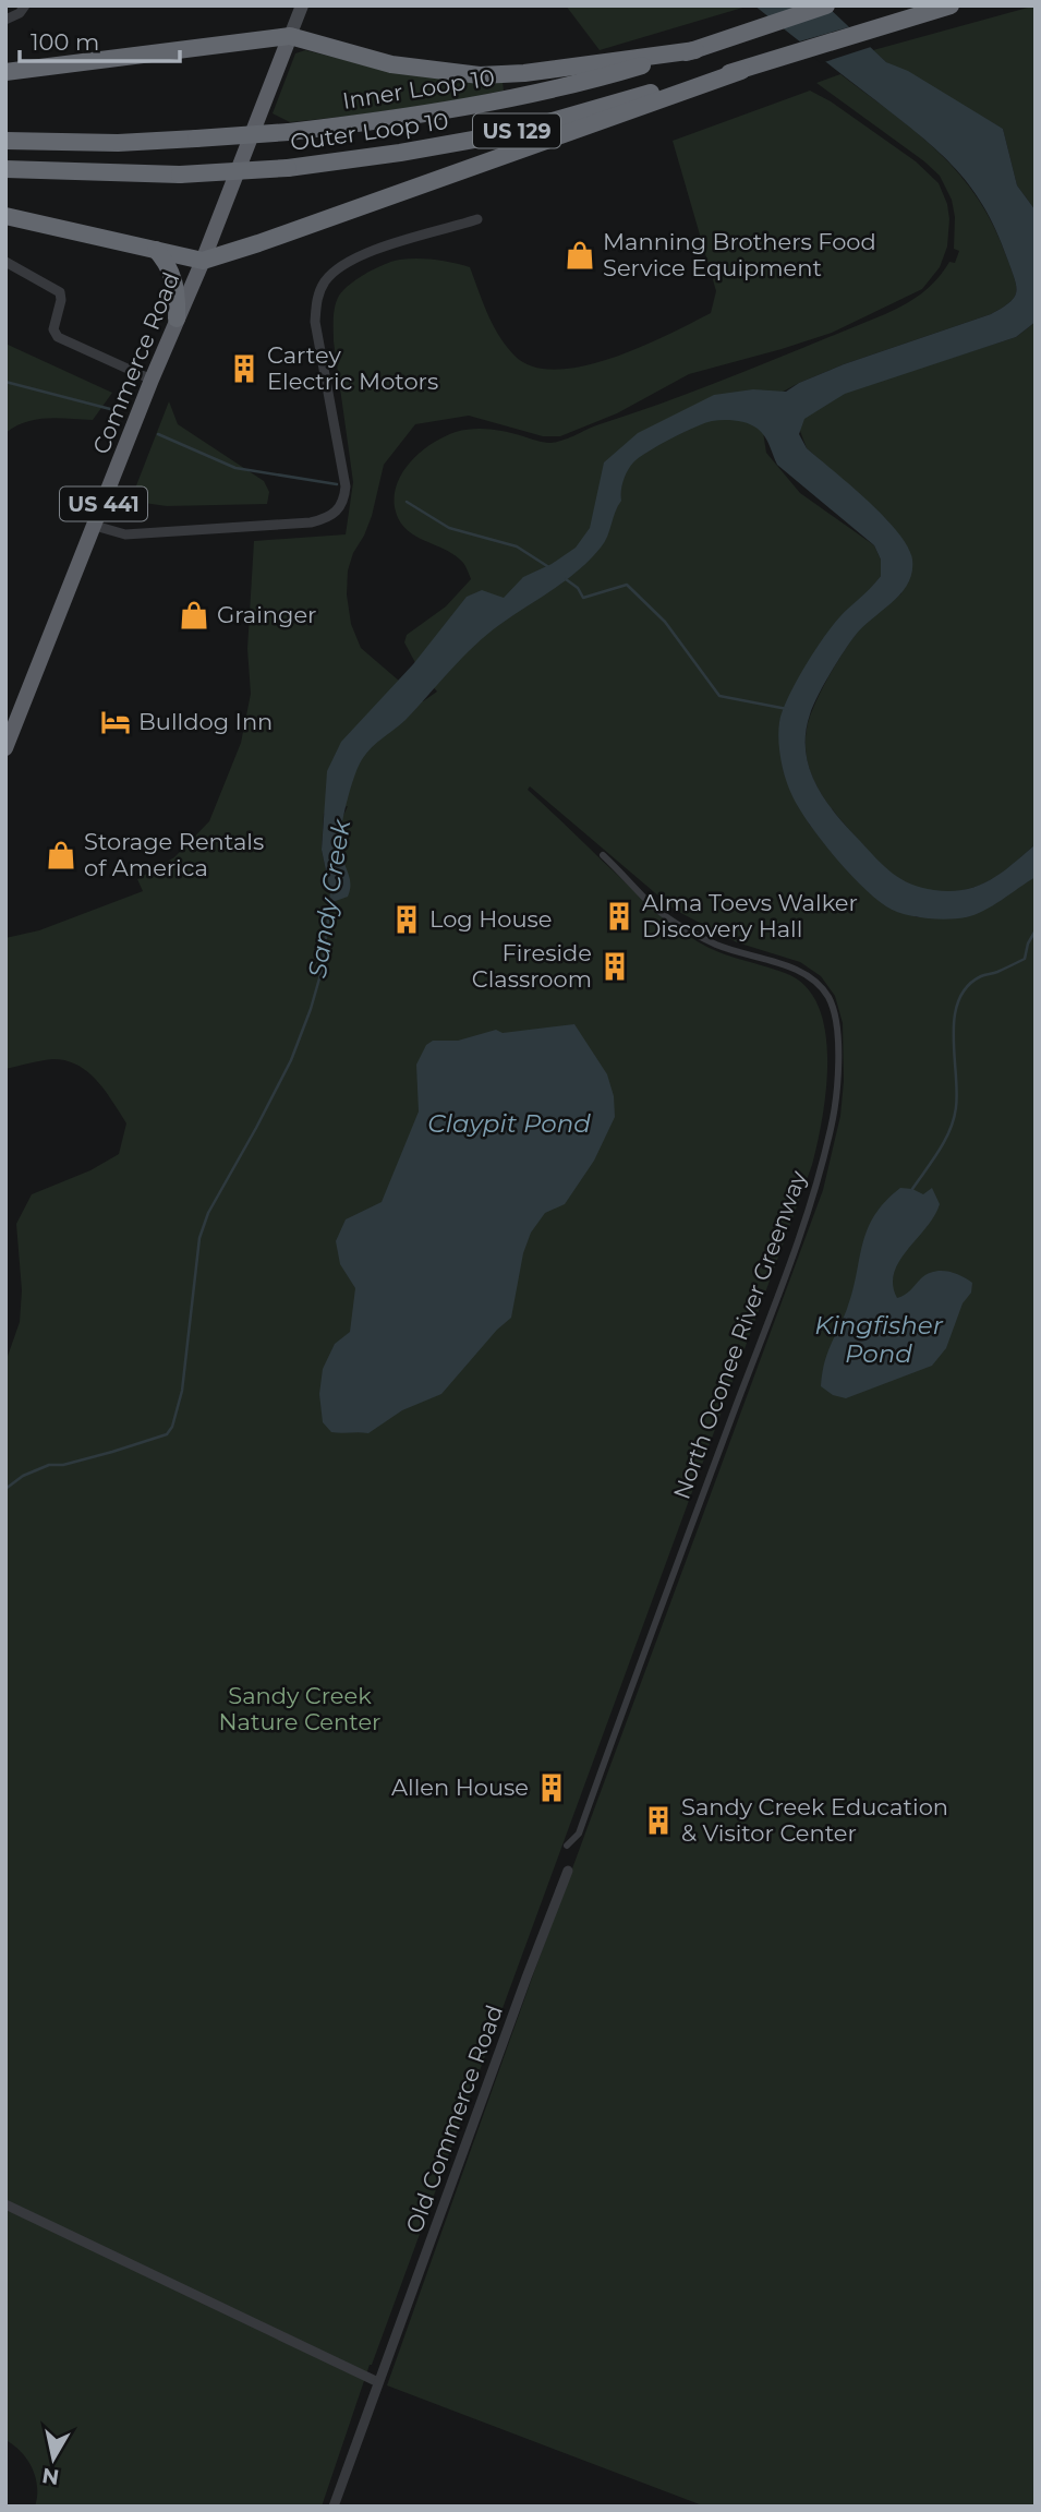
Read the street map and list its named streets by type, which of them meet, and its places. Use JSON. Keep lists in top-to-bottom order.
{
  "streets": {
    "highway": [
      "Inner Loop 10",
      "US 129",
      "Outer Loop 10",
      "Commerce Road",
      "US 441"
    ],
    "street": ["North Oconee River Greenway", "Old Commerce Road"]
  },
  "water": ["Sandy Creek", "Claypit Pond", "Kingfisher Pond"],
  "parks": ["Sandy Creek Nature Center"],
  "places": {
    "shop": ["Manning Brothers Food Service Equipment", "Grainger", "Storage Rentals of America"],
    "building": [
      "Cartey Electric Motors",
      "Alma Toevs Walker Discovery Hall",
      "Log House",
      "Fireside Classroom",
      "Allen House",
      "Sandy Creek Education & Visitor Center"
    ],
    "hotel": ["Bulldog Inn"]
  },
  "scale_bar": "100 m",
  "north": "bottom"
}
